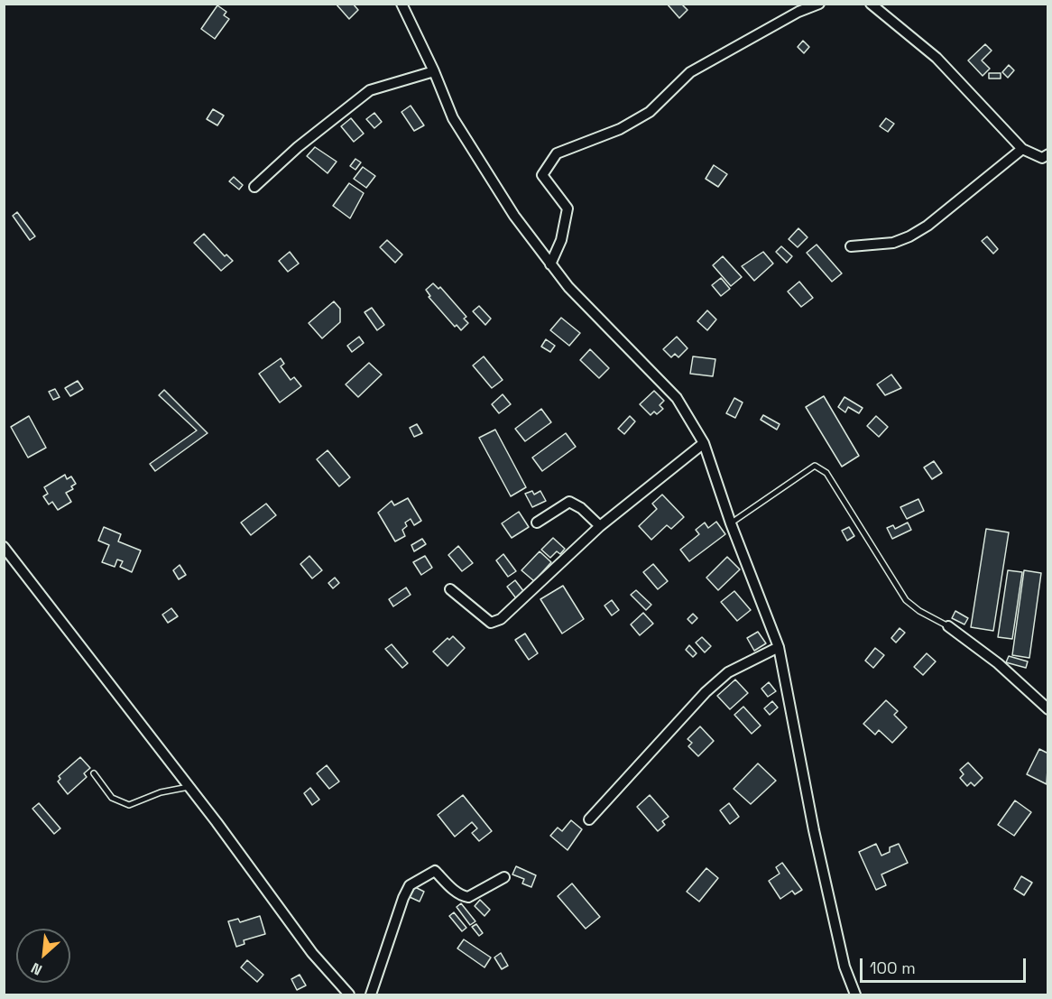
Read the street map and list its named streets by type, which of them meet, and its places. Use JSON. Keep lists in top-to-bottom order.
{
  "scale_bar": "100 m",
  "north": "bottom left"
}
